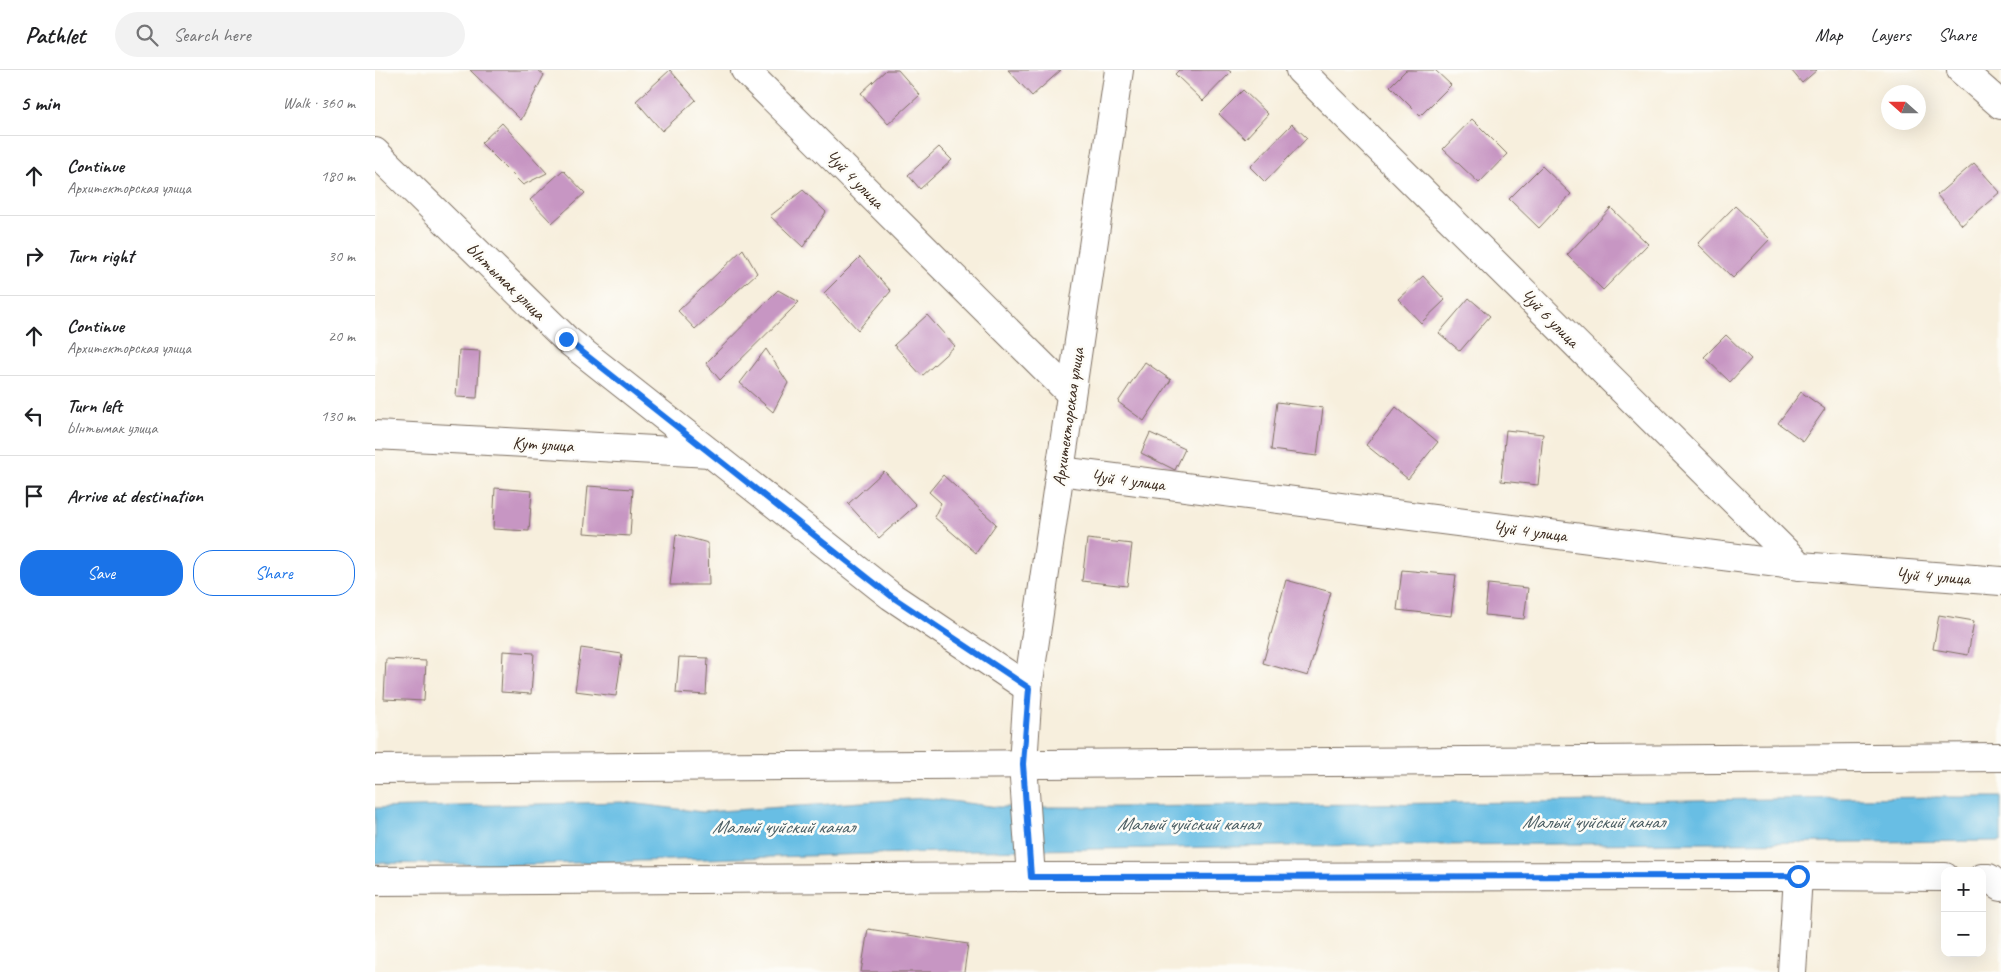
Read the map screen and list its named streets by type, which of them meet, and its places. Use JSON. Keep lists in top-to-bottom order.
{
  "streets": {
    "street": [
      "Чуй 4 улица",
      "Ынтымак улица",
      "Чуй 6 улица",
      "Архитекторская улица",
      "Кут улица"
    ]
  },
  "crossings": [
    ["Чуй 4 улица", "Чуй 6 улица"],
    ["Чуй 4 улица", "Архитекторская улица"],
    ["Ынтымак улица", "Архитекторская улица"],
    ["Ынтымак улица", "Кут улица"]
  ],
  "water": ["Малый чуйский канал"],
  "north": "left",
  "page": {
    "header": "Pathlet",
    "search": "Search here",
    "nav": ["Map", "Layers", "Share"],
    "heading": ["5 min", "Walk · 360 m"],
    "list": [
      ["Continue", "Архитекторская улица", "180 m"],
      ["Turn right", "30 m"],
      ["Continue", "Архитекторская улица", "20 m"],
      ["Turn left", "Ынтымак улица", "130 m"],
      "Arrive at destination"
    ],
    "buttons": ["Save", "Share"],
    "map_buttons": ["+", "−"]
  }
}
